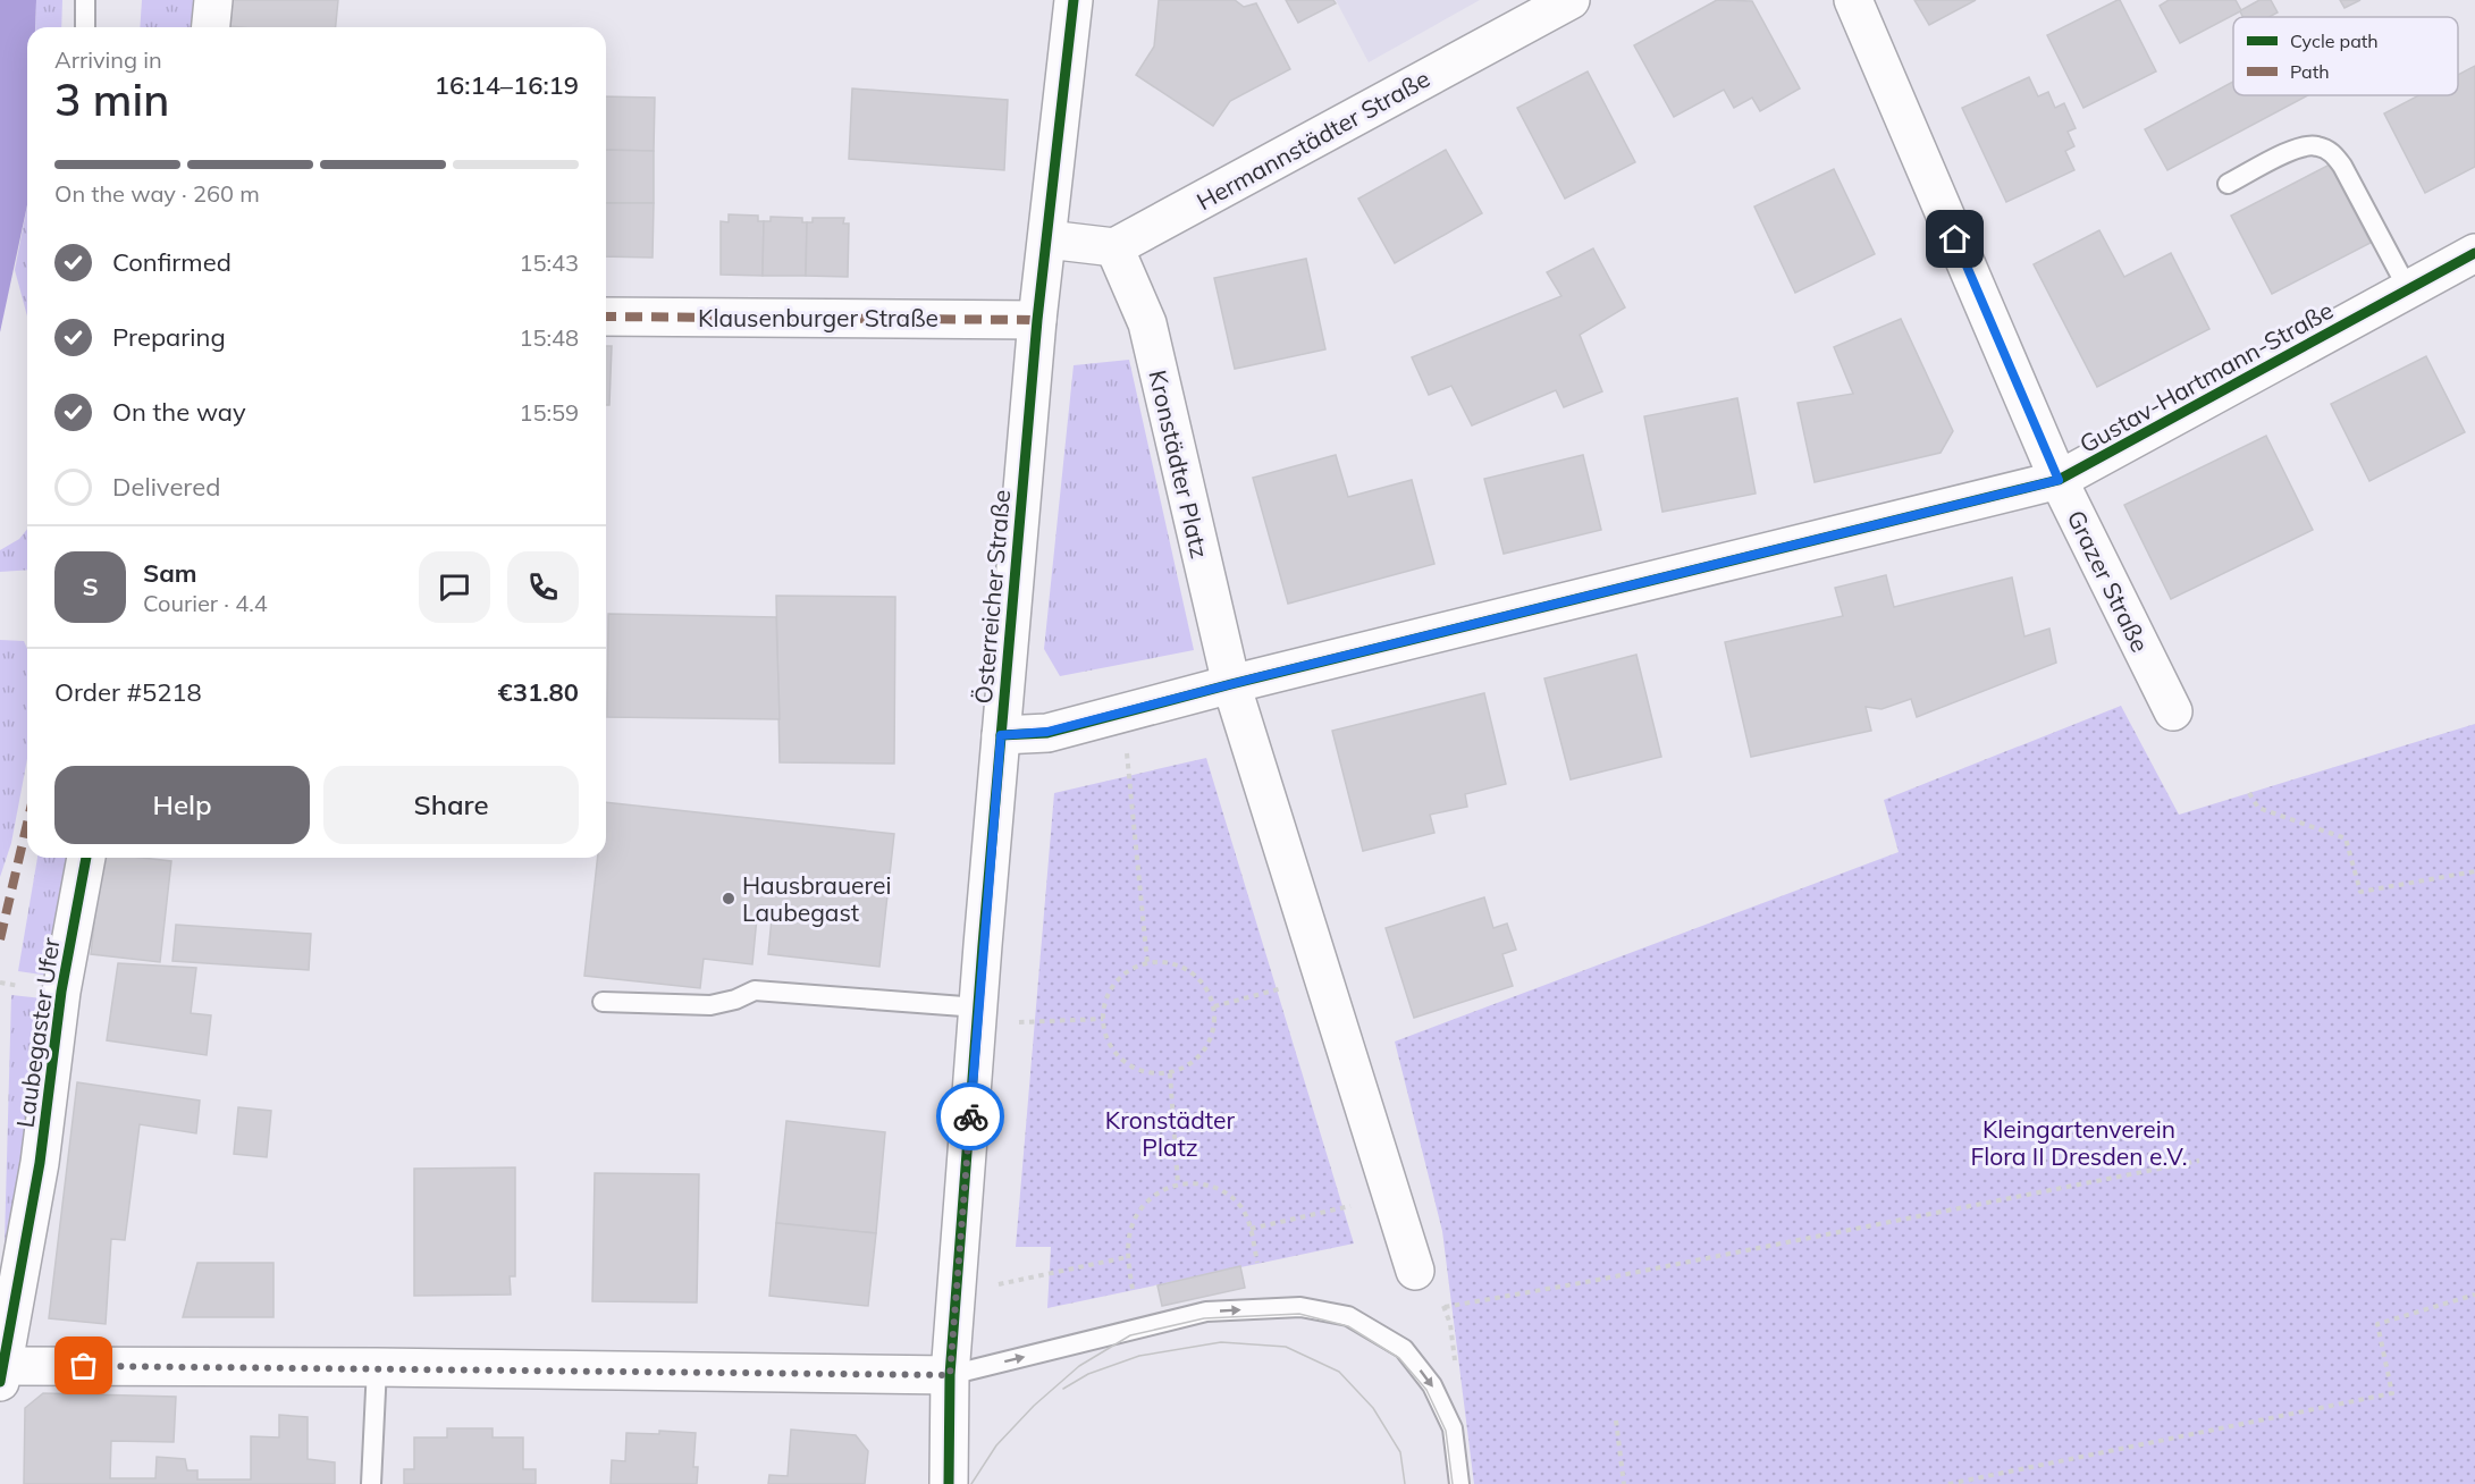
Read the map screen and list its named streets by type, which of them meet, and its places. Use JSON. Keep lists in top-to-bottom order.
{
  "streets": {
    "street": [
      "Hermannstädter Straße",
      "Klausenburger Straße",
      "Gustav-Hartmann-Straße",
      "Kronstädter Platz",
      "Grazer Straße",
      "Österreicher Straße",
      "Laubegaster Ufer"
    ]
  },
  "crossings": [
    ["Hermannstädter Straße", "Kronstädter Platz"],
    ["Klausenburger Straße", "Österreicher Straße"],
    ["Gustav-Hartmann-Straße", "Kronstädter Platz"],
    ["Gustav-Hartmann-Straße", "Grazer Straße"]
  ],
  "parks": ["Kronstädter Platz", "Kleingartenverein Flora II Dresden e.V."],
  "places": ["Hausbrauerei Laubegast"],
  "legend": ["Cycle path", "Path"],
  "page": {
    "heading": ["3 min", "Arriving in", "16:14–16:19"],
    "panel": [
      "Sam",
      "Courier · 4.4",
      "Order #5218",
      "€31.80"
    ],
    "bar": "On the way · 260 m",
    "list": [
      ["Confirmed", "15:43"],
      ["Preparing", "15:48"],
      ["On the way", "15:59"],
      "Delivered"
    ],
    "round": "S",
    "buttons": ["Help", "Share"]
  }
}
